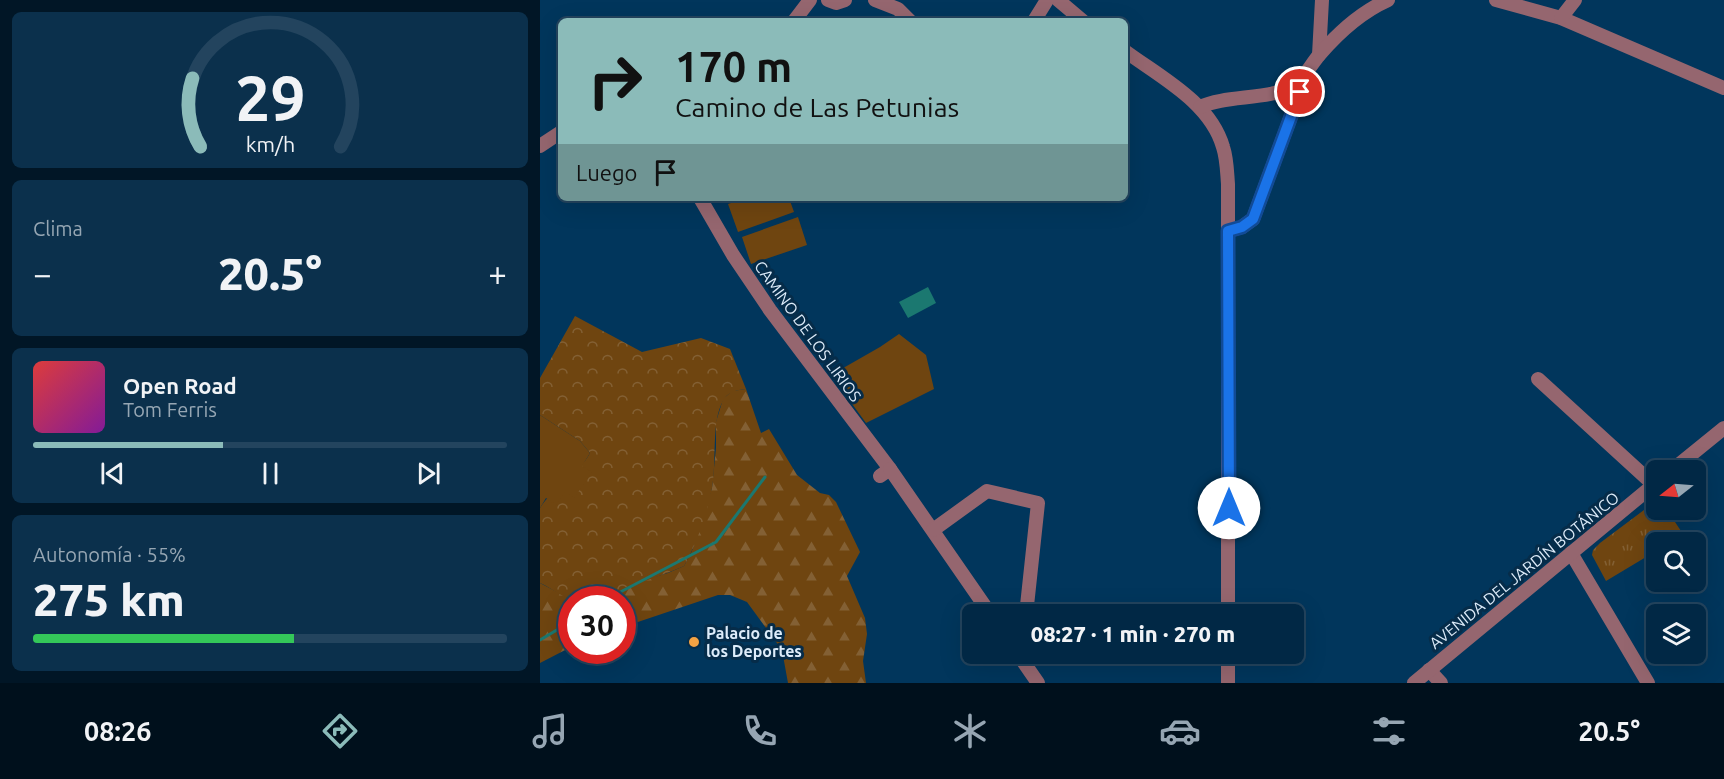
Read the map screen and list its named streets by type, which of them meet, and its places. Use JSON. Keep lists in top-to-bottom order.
{
  "streets": {
    "street": ["CAMINO DE LOS LIRIOS", "AVENIDA DEL JARDÍN BOTÁNICO"]
  },
  "places": ["Palacio de los Deportes"],
  "north": "left",
  "page": {
    "turn": ["170 m", "Camino de Las Petunias"],
    "then": "Luego",
    "tile": [
      "Clima",
      ["Autonomía · 55%", "275 km"]
    ],
    "heat": ["−", "20.5°", "+"],
    "song": ["Open Road", "Tom Ferris"],
    "limit": "30",
    "trip": "08:27 · 1 min · 270 m",
    "tabs": ["08:26", "20.5°"],
    "gauge": ["29", "km/h"]
  }
}
